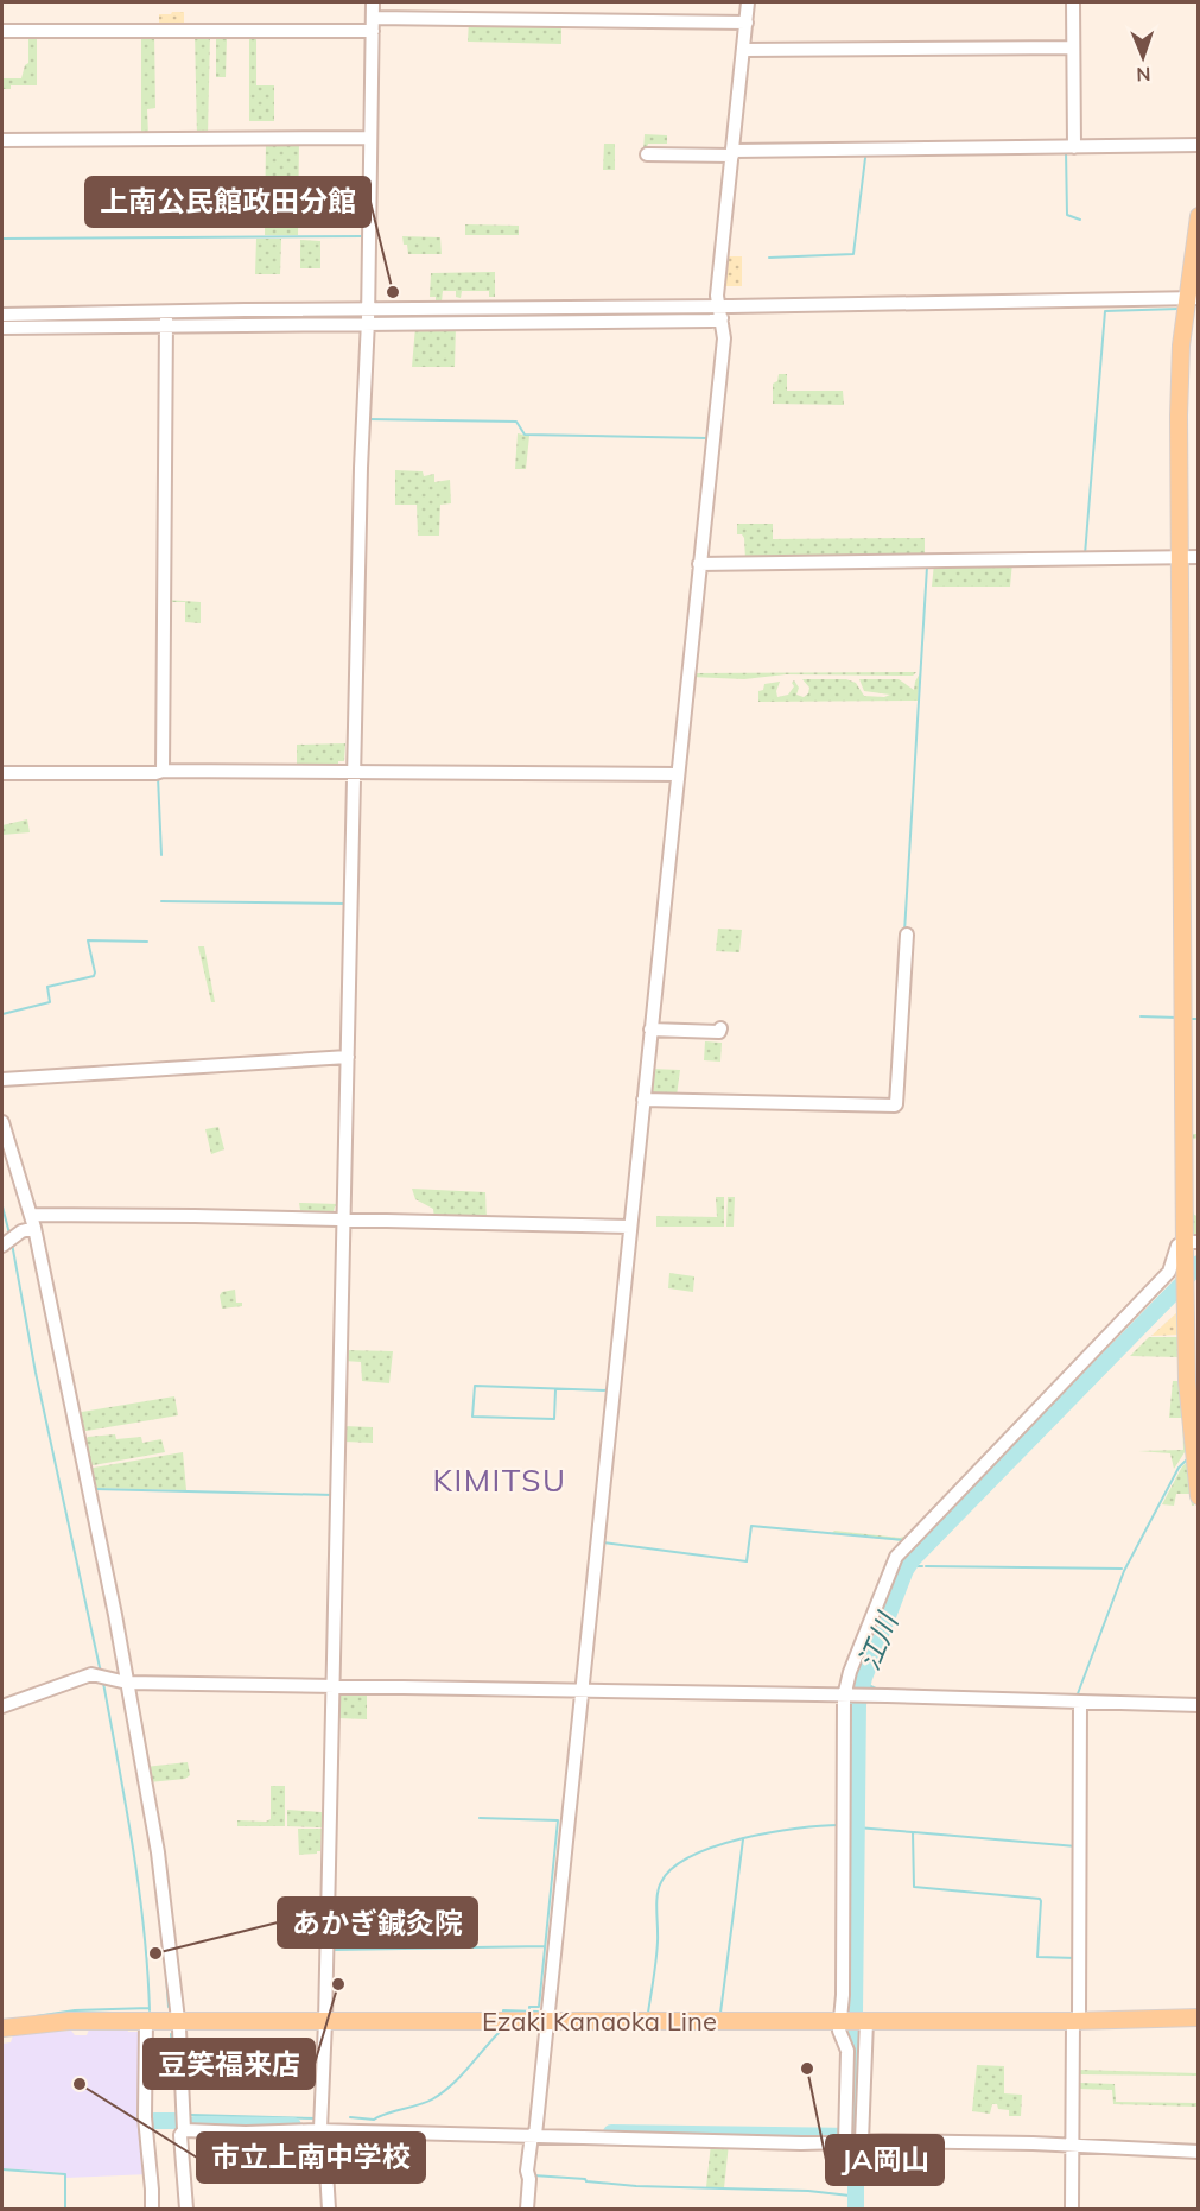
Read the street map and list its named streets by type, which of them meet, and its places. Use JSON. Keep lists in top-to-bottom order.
{
  "streets": {
    "main road": ["Ezaki Kanaoka Line"]
  },
  "districts": ["KIMITSU"],
  "water": ["江川"],
  "places": [
    "上南公民館政田分館",
    "あかぎ鍼灸院",
    "豆笑福来店",
    "JA岡山",
    "市立上南中学校"
  ],
  "north": "bottom"
}
